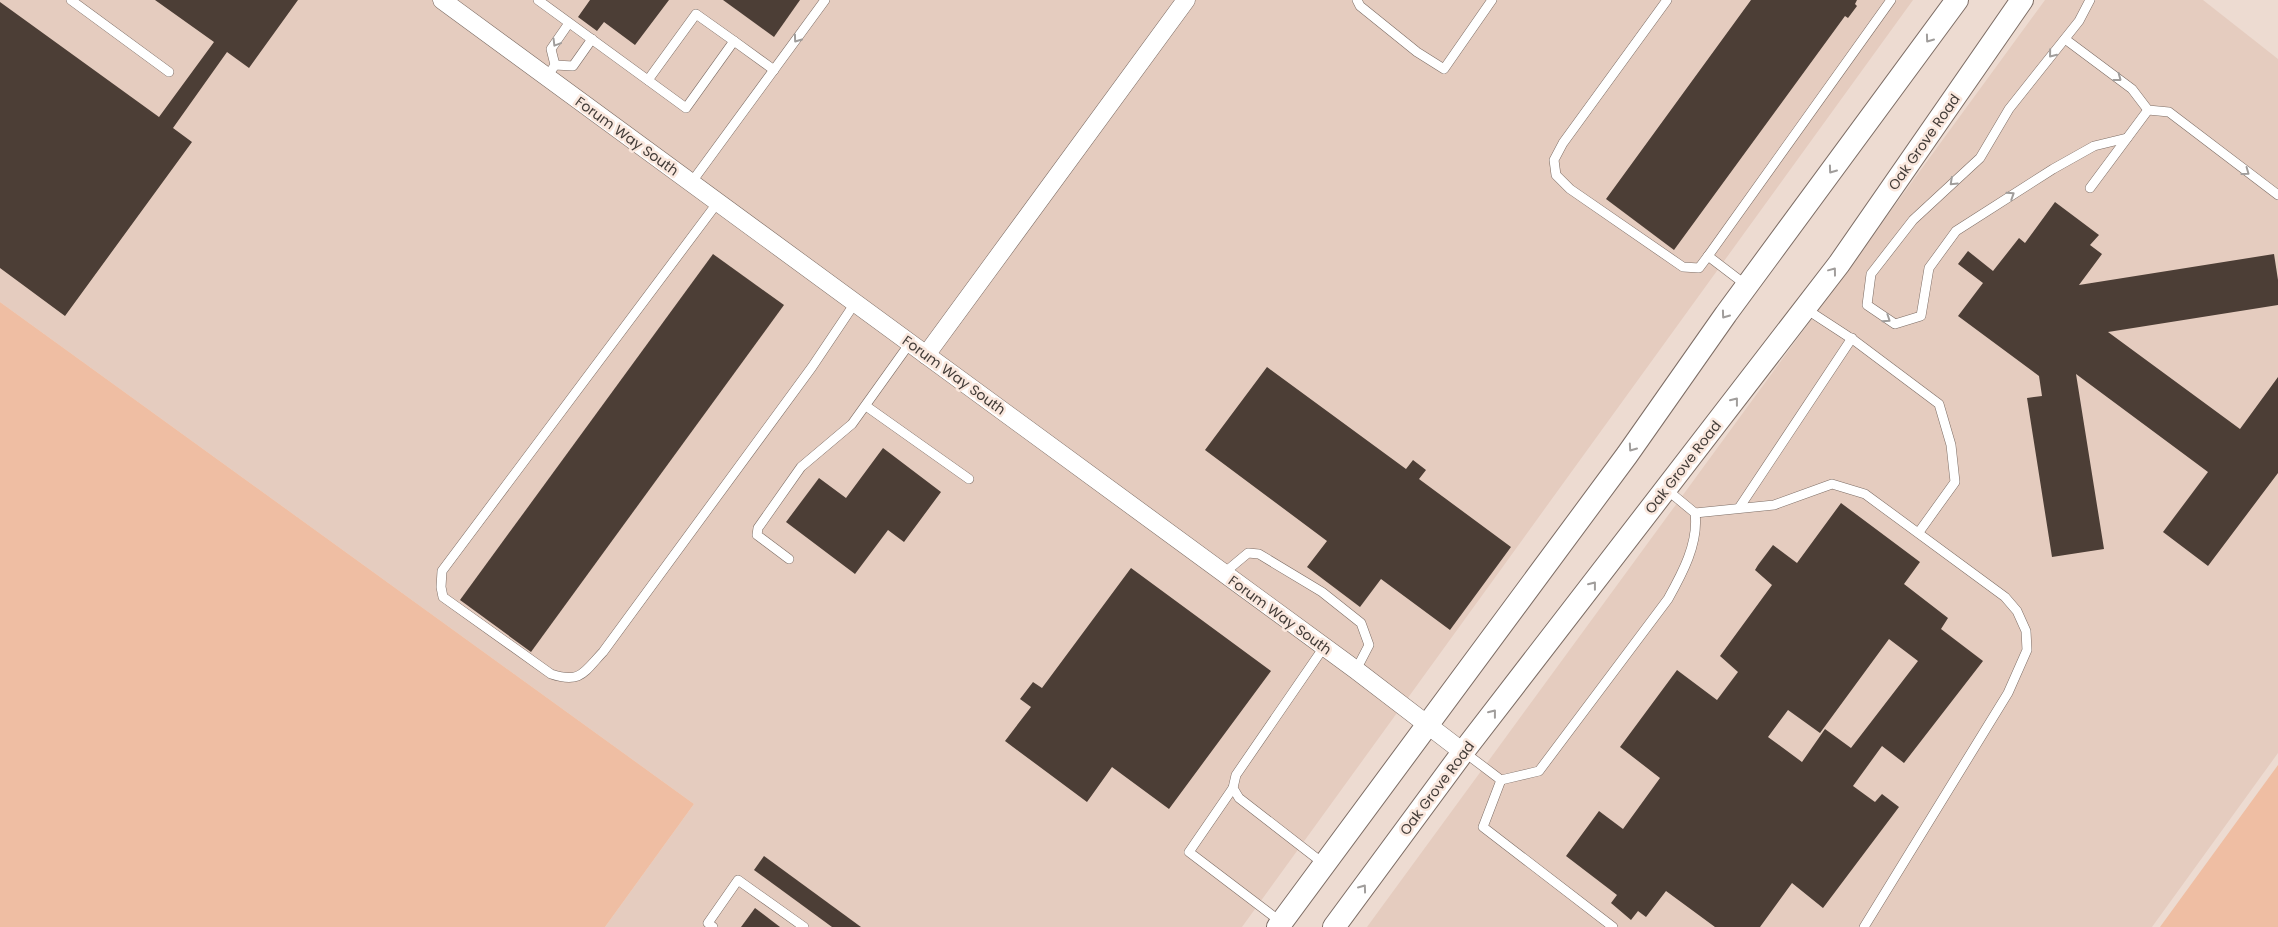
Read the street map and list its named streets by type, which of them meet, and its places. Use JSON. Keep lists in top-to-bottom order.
{
  "streets": {
    "street": ["Forum Way South", "Oak Grove Road"]
  },
  "crossings": [
    ["Forum Way South", "Oak Grove Road"]
  ]
}
